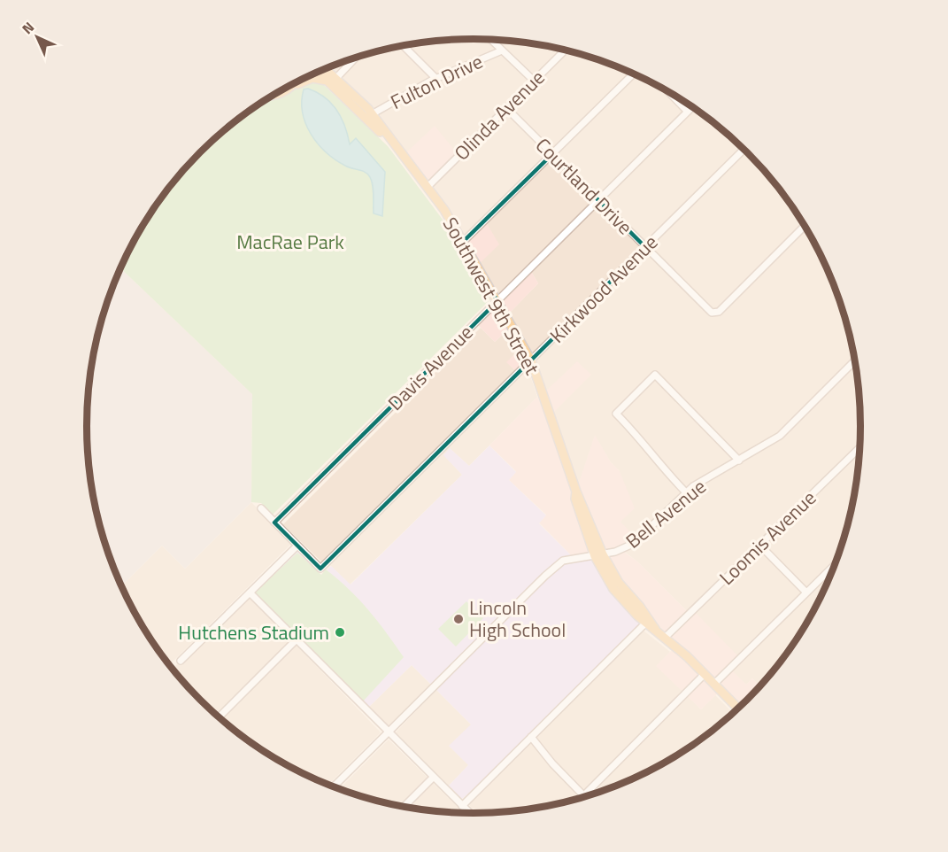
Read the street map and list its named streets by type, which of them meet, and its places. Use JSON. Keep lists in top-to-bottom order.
{
  "streets": {
    "main road": ["Southwest 9th Street"],
    "street": [
      "Fulton Drive",
      "Olinda Avenue",
      "Courtland Drive",
      "Kirkwood Avenue",
      "Davis Avenue",
      "Bell Avenue",
      "Loomis Avenue"
    ]
  },
  "crossings": [
    ["Fulton Drive", "Southwest 9th Street"],
    ["Olinda Avenue", "Courtland Drive"],
    ["Olinda Avenue", "Southwest 9th Street"],
    ["Courtland Drive", "Kirkwood Avenue"],
    ["Courtland Drive", "Davis Avenue"],
    ["Kirkwood Avenue", "Southwest 9th Street"],
    ["Southwest 9th Street", "Davis Avenue"],
    ["Southwest 9th Street", "Bell Avenue"],
    ["Southwest 9th Street", "Loomis Avenue"]
  ],
  "parks": ["MacRae Park"],
  "places": ["Lincoln High School", "Hutchens Stadium"],
  "north": "top left"
}
